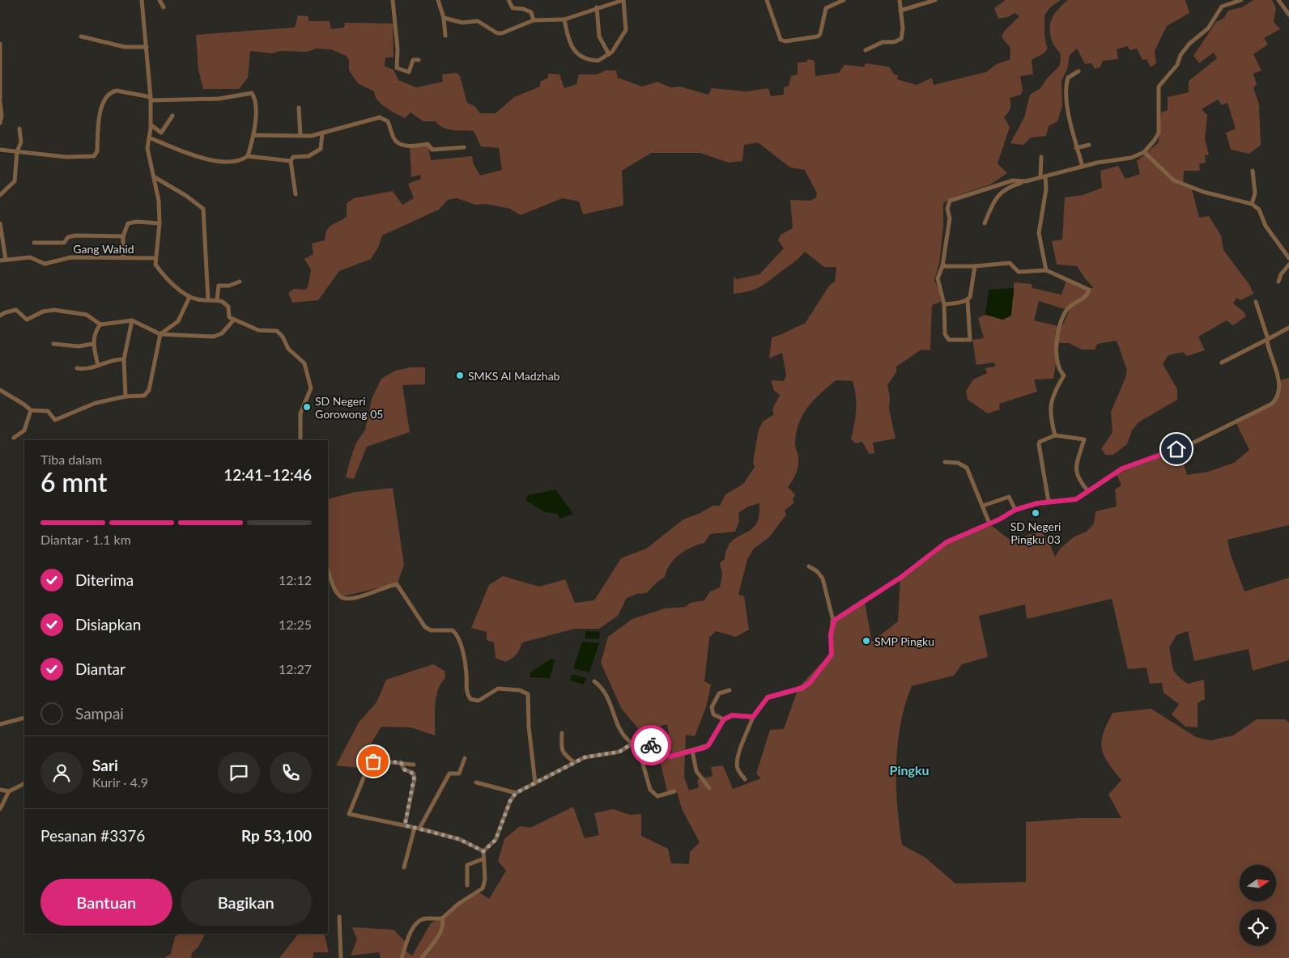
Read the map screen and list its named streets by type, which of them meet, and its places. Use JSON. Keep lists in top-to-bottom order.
{
  "streets": {
    "street": ["Gang Wahid"]
  },
  "districts": ["Pingku"],
  "places": [
    "SMKS Al Madzhab",
    "SD Negeri Gorowong 05",
    "SD Negeri Pingku 03",
    "SMP Pingku"
  ],
  "north": "right",
  "page": {
    "heading": ["6 mnt", "Tiba dalam", "12:41–12:46"],
    "panel": [
      "Sari",
      "Kurir · 4.9",
      "Pesanan #3376",
      "Rp 53,100"
    ],
    "bar": "Diantar · 1.1 km",
    "list": [
      ["Diterima", "12:12"],
      ["Disiapkan", "12:25"],
      ["Diantar", "12:27"],
      "Sampai"
    ],
    "buttons": ["Bantuan", "Bagikan"]
  }
}
